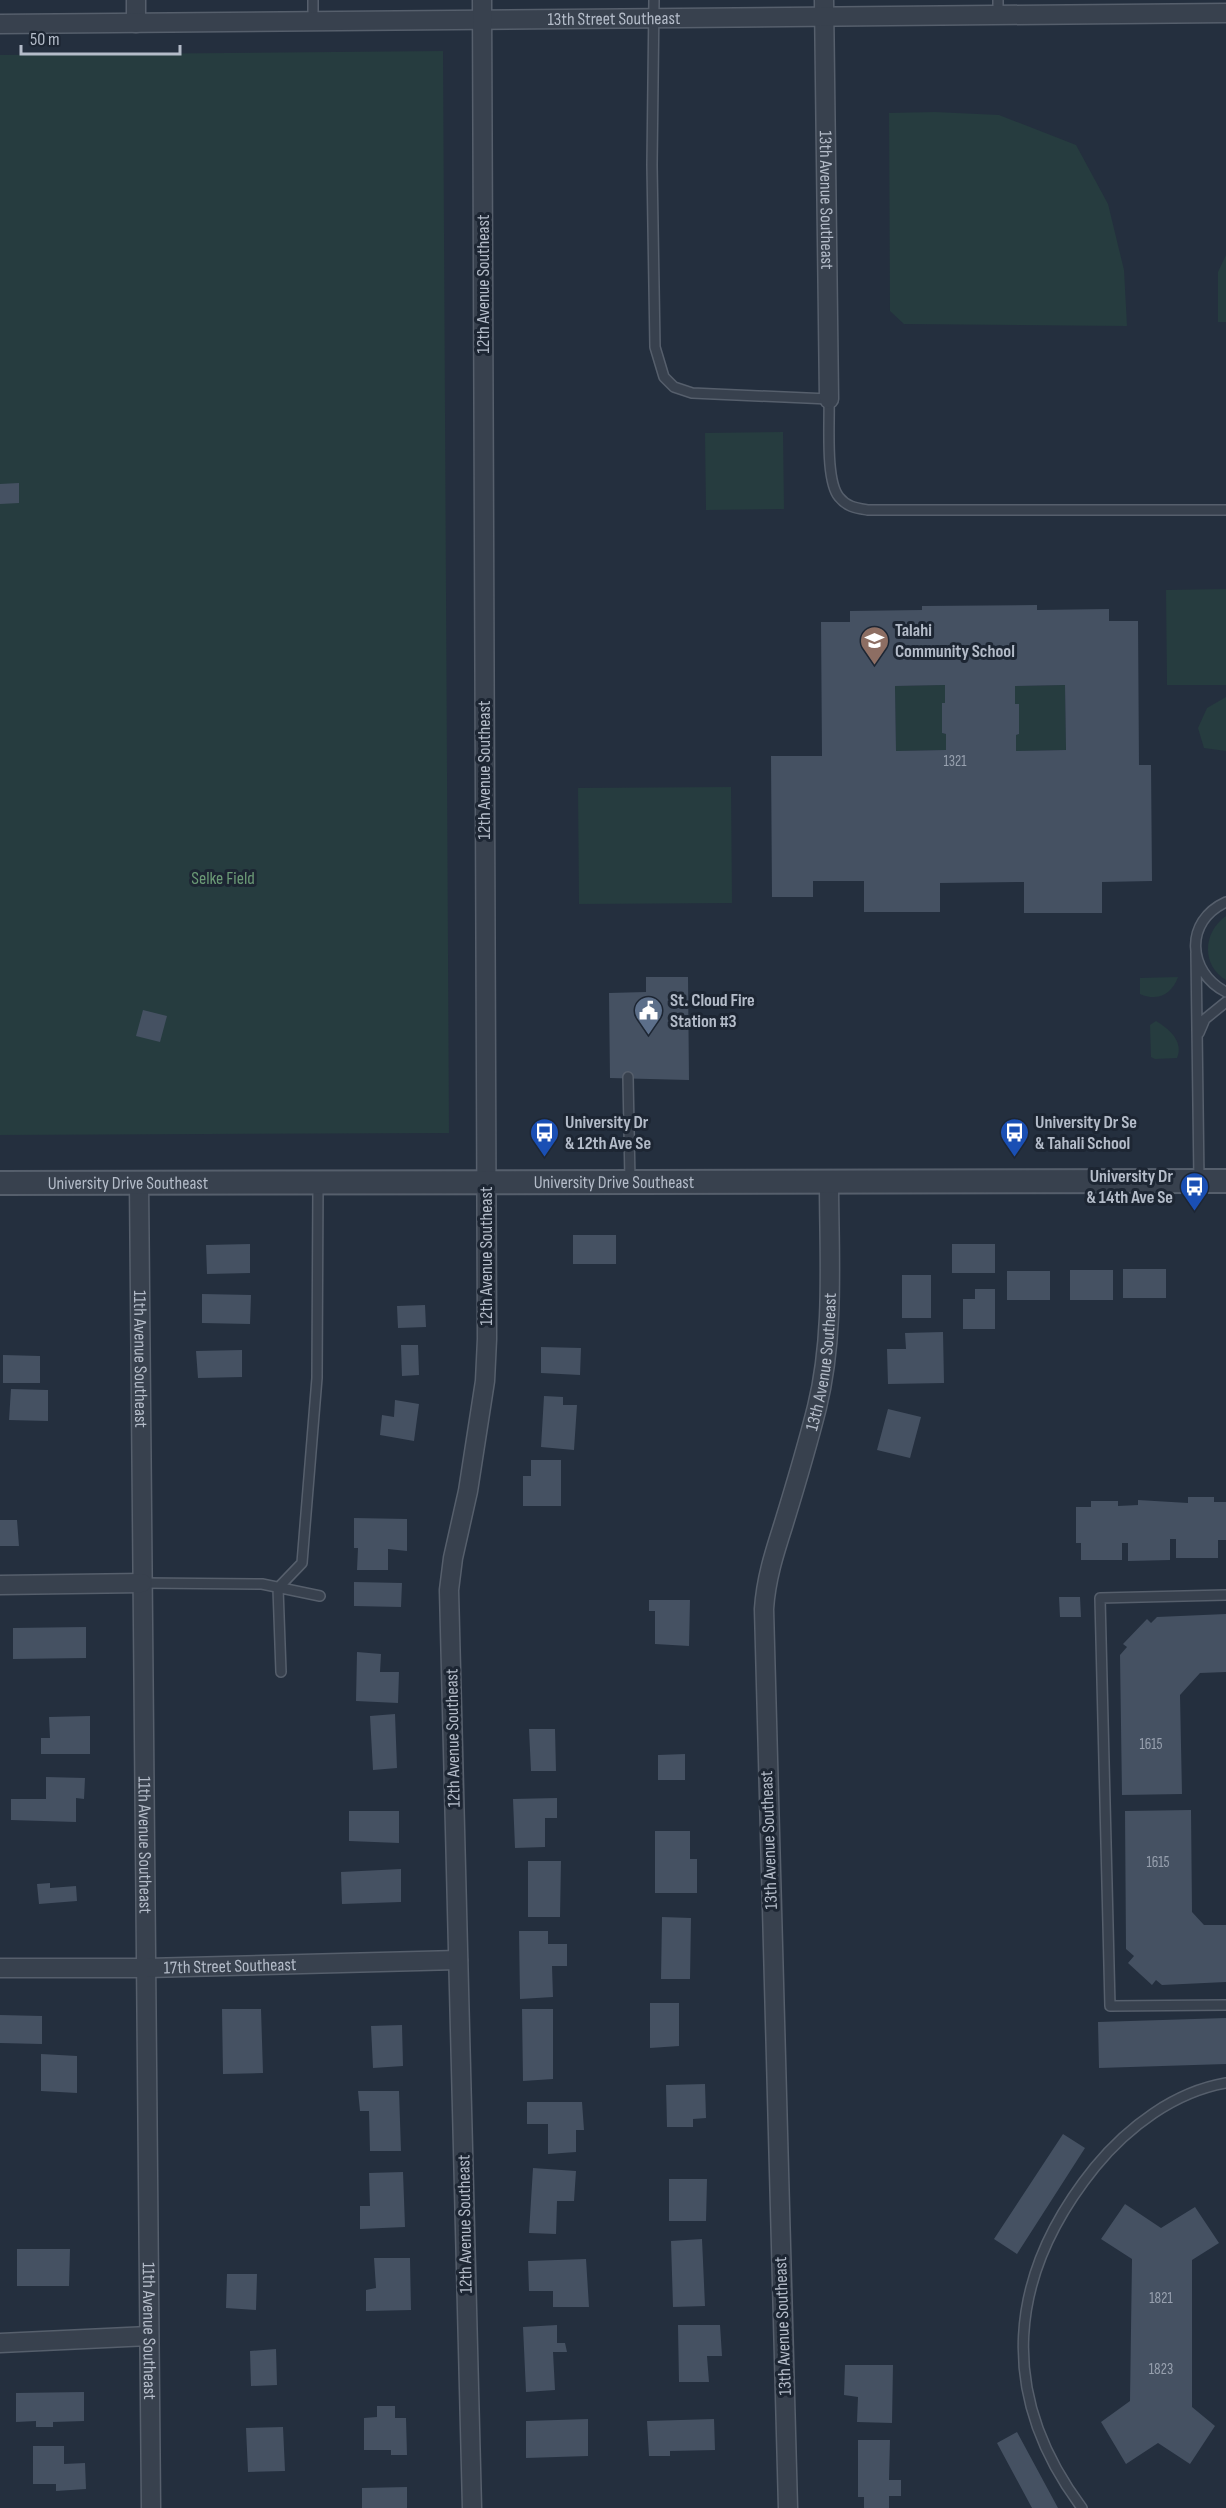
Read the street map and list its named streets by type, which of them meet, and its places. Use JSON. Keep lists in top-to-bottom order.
{
  "streets": {
    "street": [
      "13th Street Southeast",
      "13th Avenue Southeast",
      "12th Avenue Southeast",
      "University Drive Southeast",
      "11th Avenue Southeast",
      "17th Street Southeast"
    ]
  },
  "crossings": [
    ["13th Street Southeast", "13th Avenue Southeast"],
    ["13th Street Southeast", "12th Avenue Southeast"],
    ["13th Avenue Southeast", "University Drive Southeast"],
    ["12th Avenue Southeast", "University Drive Southeast"],
    ["12th Avenue Southeast", "17th Street Southeast"],
    ["University Drive Southeast", "11th Avenue Southeast"],
    ["11th Avenue Southeast", "17th Street Southeast"]
  ],
  "parks": ["Selke Field"],
  "places": {
    "school or university": ["Talahi Community School"],
    "public building": ["St. Cloud Fire Station #3"],
    "bus stop": ["University Dr & 12th Ave Se", "University Dr Se & Tahali School", "University Dr & 14th Ave Se"]
  },
  "house_numbers": [
    "1321",
    "1615",
    "1615",
    "1821",
    "1823"
  ],
  "scale_bar": "50 m"
}
